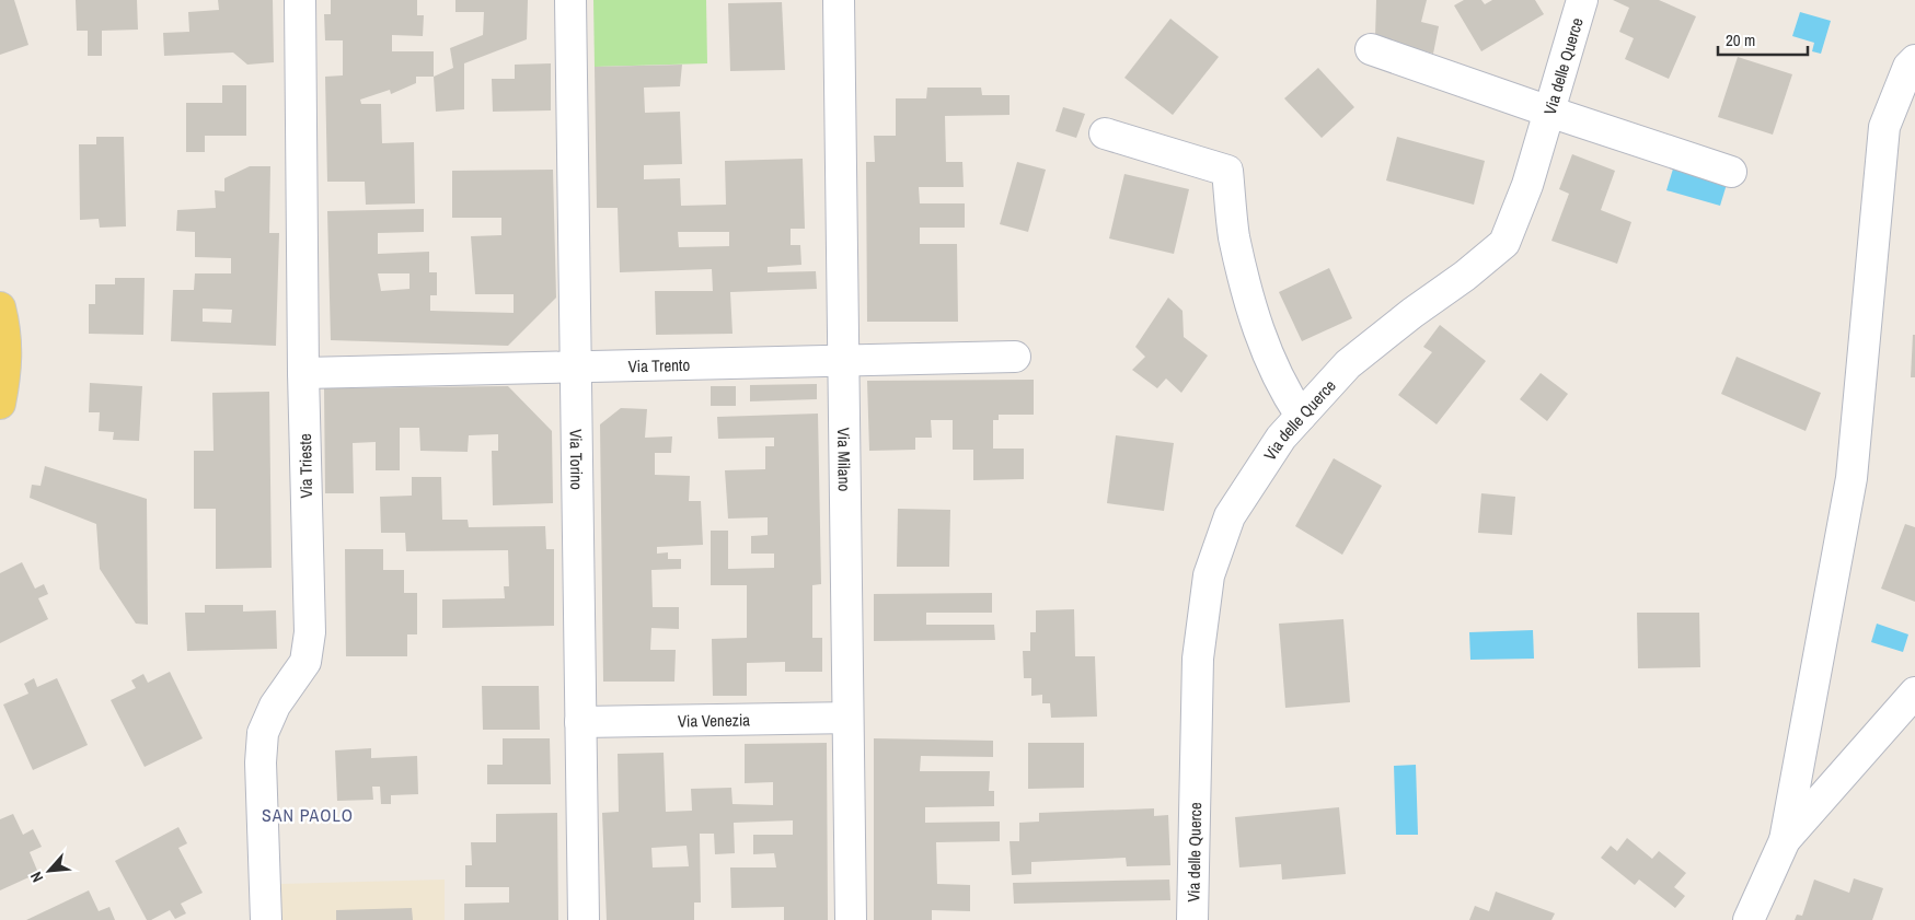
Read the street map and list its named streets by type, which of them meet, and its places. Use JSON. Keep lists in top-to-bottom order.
{
  "streets": {
    "street": [
      "Via delle Querce",
      "Via Trento",
      "Via Torino",
      "Via Milano",
      "Via Trieste",
      "Via Venezia"
    ]
  },
  "crossings": [
    ["Via Trento", "Via Torino"],
    ["Via Trento", "Via Milano"],
    ["Via Trento", "Via Trieste"],
    ["Via Torino", "Via Venezia"],
    ["Via Milano", "Via Venezia"]
  ],
  "districts": ["SAN PAOLO"],
  "scale_bar": "20 m",
  "north": "bottom left"
}
